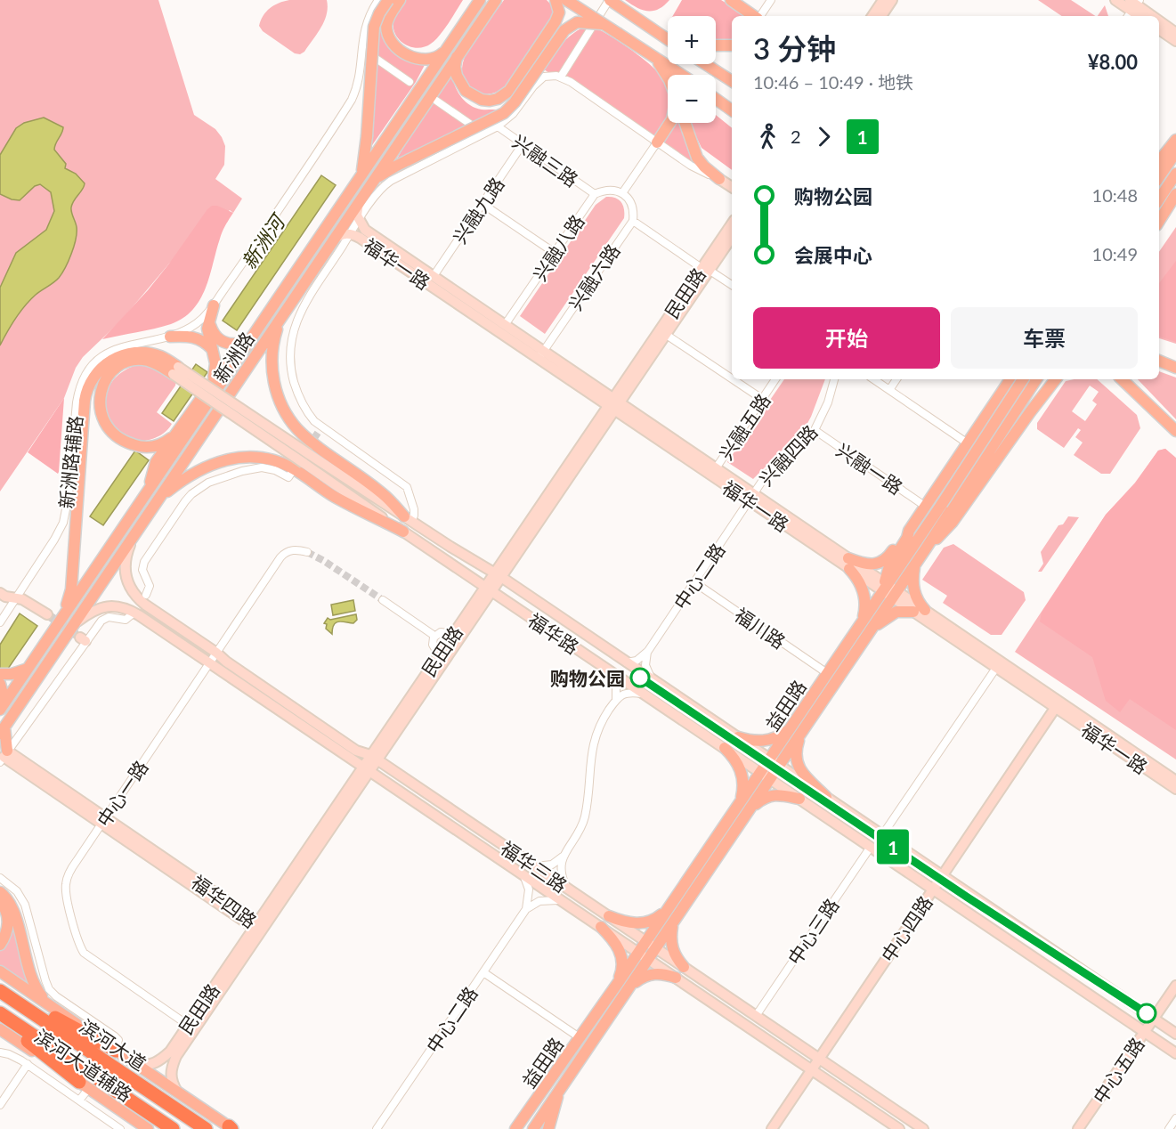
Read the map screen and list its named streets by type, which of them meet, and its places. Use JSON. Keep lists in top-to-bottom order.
{
  "streets": {
    "highway": ["滨河大道"],
    "main road": ["新洲路", "益田路", "滨河大道辅路"],
    "street": [
      "兴融三路",
      "兴融九路",
      "兴融八路",
      "福华一路",
      "兴融六路",
      "民田路",
      "兴融五路",
      "兴融四路",
      "新洲路辅路",
      "兴融一路",
      "中心二路",
      "福川路",
      "福华路",
      "中心一路",
      "福华三路",
      "福华四路",
      "中心四路",
      "中心三路",
      "中心五路"
    ]
  },
  "crossings": [
    ["兴融三路", "兴融九路"],
    ["兴融三路", "兴融八路"],
    ["兴融九路", "福华一路"],
    ["兴融八路", "福华一路"],
    ["福华一路", "兴融六路"],
    ["福华一路", "民田路"],
    ["福华一路", "新洲路"],
    ["福华一路", "兴融五路"],
    ["福华一路", "兴融四路"],
    ["福华一路", "中心二路"],
    ["福华一路", "益田路"],
    ["福华一路", "中心四路"],
    ["民田路", "福华路"],
    ["民田路", "中心一路"],
    ["民田路", "福华三路"],
    ["民田路", "福华四路"],
    ["民田路", "滨河大道辅路"],
    ["新洲路", "福华三路"],
    ["兴融四路", "兴融一路"],
    ["兴融四路", "中心二路"],
    ["中心二路", "福川路"],
    ["中心二路", "福华路"],
    ["中心二路", "益田路"],
    ["中心二路", "福华三路"],
    ["福川路", "益田路"],
    ["福华路", "益田路"],
    ["福华路", "中心四路"],
    ["福华路", "中心三路"],
    ["福华路", "中心五路"],
    ["益田路", "福华三路"],
    ["中心一路", "福华三路"],
    ["中心一路", "福华四路"],
    ["福华三路", "中心四路"],
    ["福华三路", "中心三路"]
  ],
  "water": ["新洲河"],
  "places": ["购物公园"],
  "lines": ["metro line 1"],
  "page": {
    "on_map": "1",
    "map_buttons": ["+", "−"],
    "heading": ["3 分钟", "10:46 – 10:49 · 地铁", "¥8.00"],
    "legs": ["2", "1"],
    "list": [
      {
        "name": "购物公园",
        "value": "10:48"
      },
      {
        "name": "会展中心",
        "value": "10:49"
      }
    ],
    "buttons": ["开始", "车票"]
  }
}
